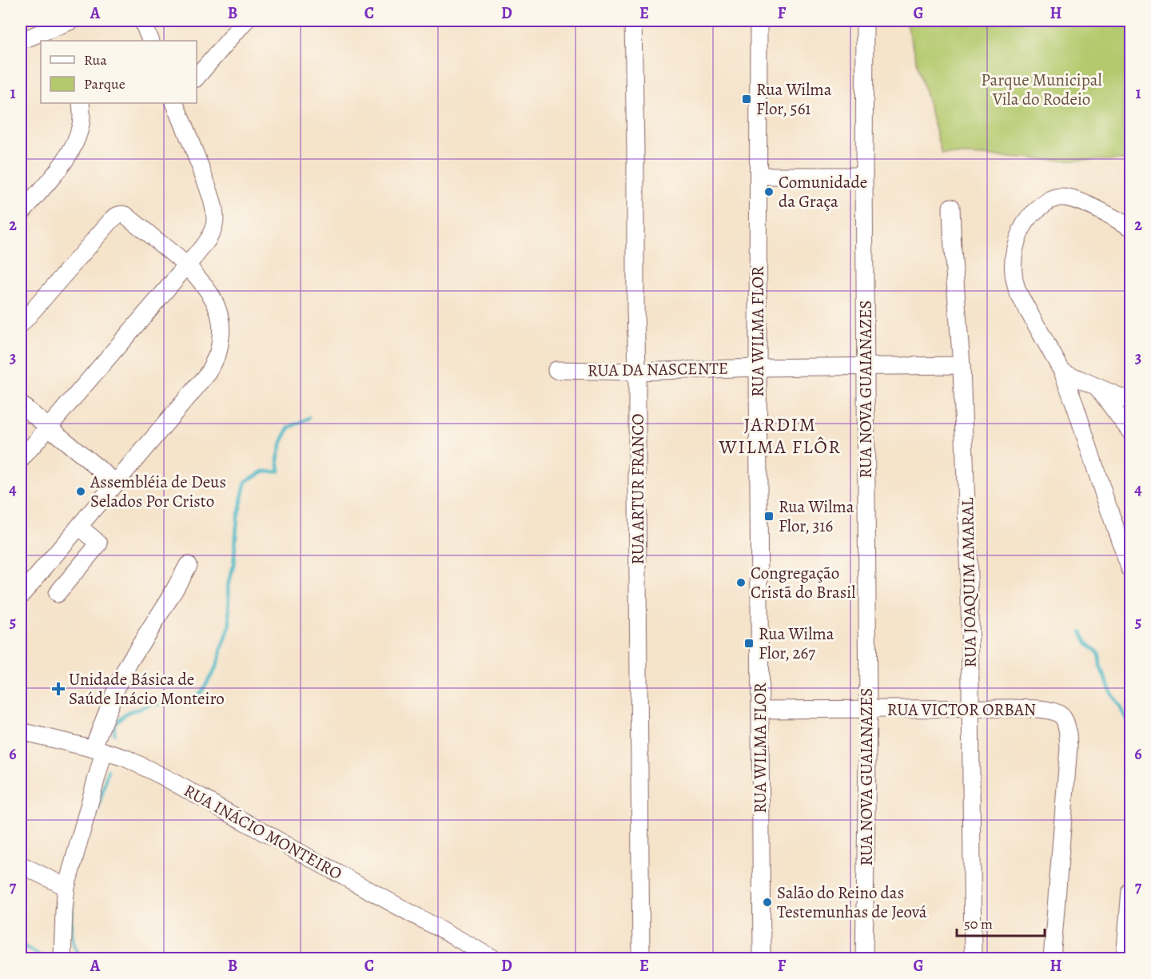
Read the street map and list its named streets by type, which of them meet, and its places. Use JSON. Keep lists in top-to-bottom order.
{
  "streets": {
    "street": [
      "RUA WILMA FLOR",
      "RUA DA NASCENTE",
      "RUA NOVA GUAIANAZES",
      "RUA ARTUR FRANCO",
      "RUA JOAQUIM AMARAL",
      "RUA VICTOR ORBAN",
      "RUA INÁCIO MONTEIRO"
    ]
  },
  "crossings": [
    ["RUA WILMA FLOR", "RUA DA NASCENTE"],
    ["RUA WILMA FLOR", "RUA VICTOR ORBAN"],
    ["RUA DA NASCENTE", "RUA NOVA GUAIANAZES"],
    ["RUA DA NASCENTE", "RUA ARTUR FRANCO"],
    ["RUA DA NASCENTE", "RUA JOAQUIM AMARAL"],
    ["RUA NOVA GUAIANAZES", "RUA VICTOR ORBAN"],
    ["RUA JOAQUIM AMARAL", "RUA VICTOR ORBAN"]
  ],
  "districts": ["JARDIM WILMA FLÔR"],
  "parks": ["Parque Municipal Vila do Rodeio"],
  "places": {
    "transit": ["Rua Wilma Flor, 561", "Rua Wilma Flor, 316", "Rua Wilma Flor, 267"],
    "other": [
      "Comunidade da Graça",
      "Assembléia de Deus Selados Por Cristo",
      "Congregação Cristã do Brasil",
      "Salão do Reino das Testemunhas de Jeová"
    ],
    "health": ["Unidade Básica de Saúde Inácio Monteiro"]
  },
  "legend": ["Rua", "Parque"],
  "scale_bar": "50 m",
  "grid": {
    "columns": [
      "A",
      "B",
      "C",
      "D",
      "E",
      "F",
      "G",
      "H"
    ],
    "rows": [
      "1",
      "2",
      "3",
      "4",
      "5",
      "6",
      "7"
    ]
  }
}
